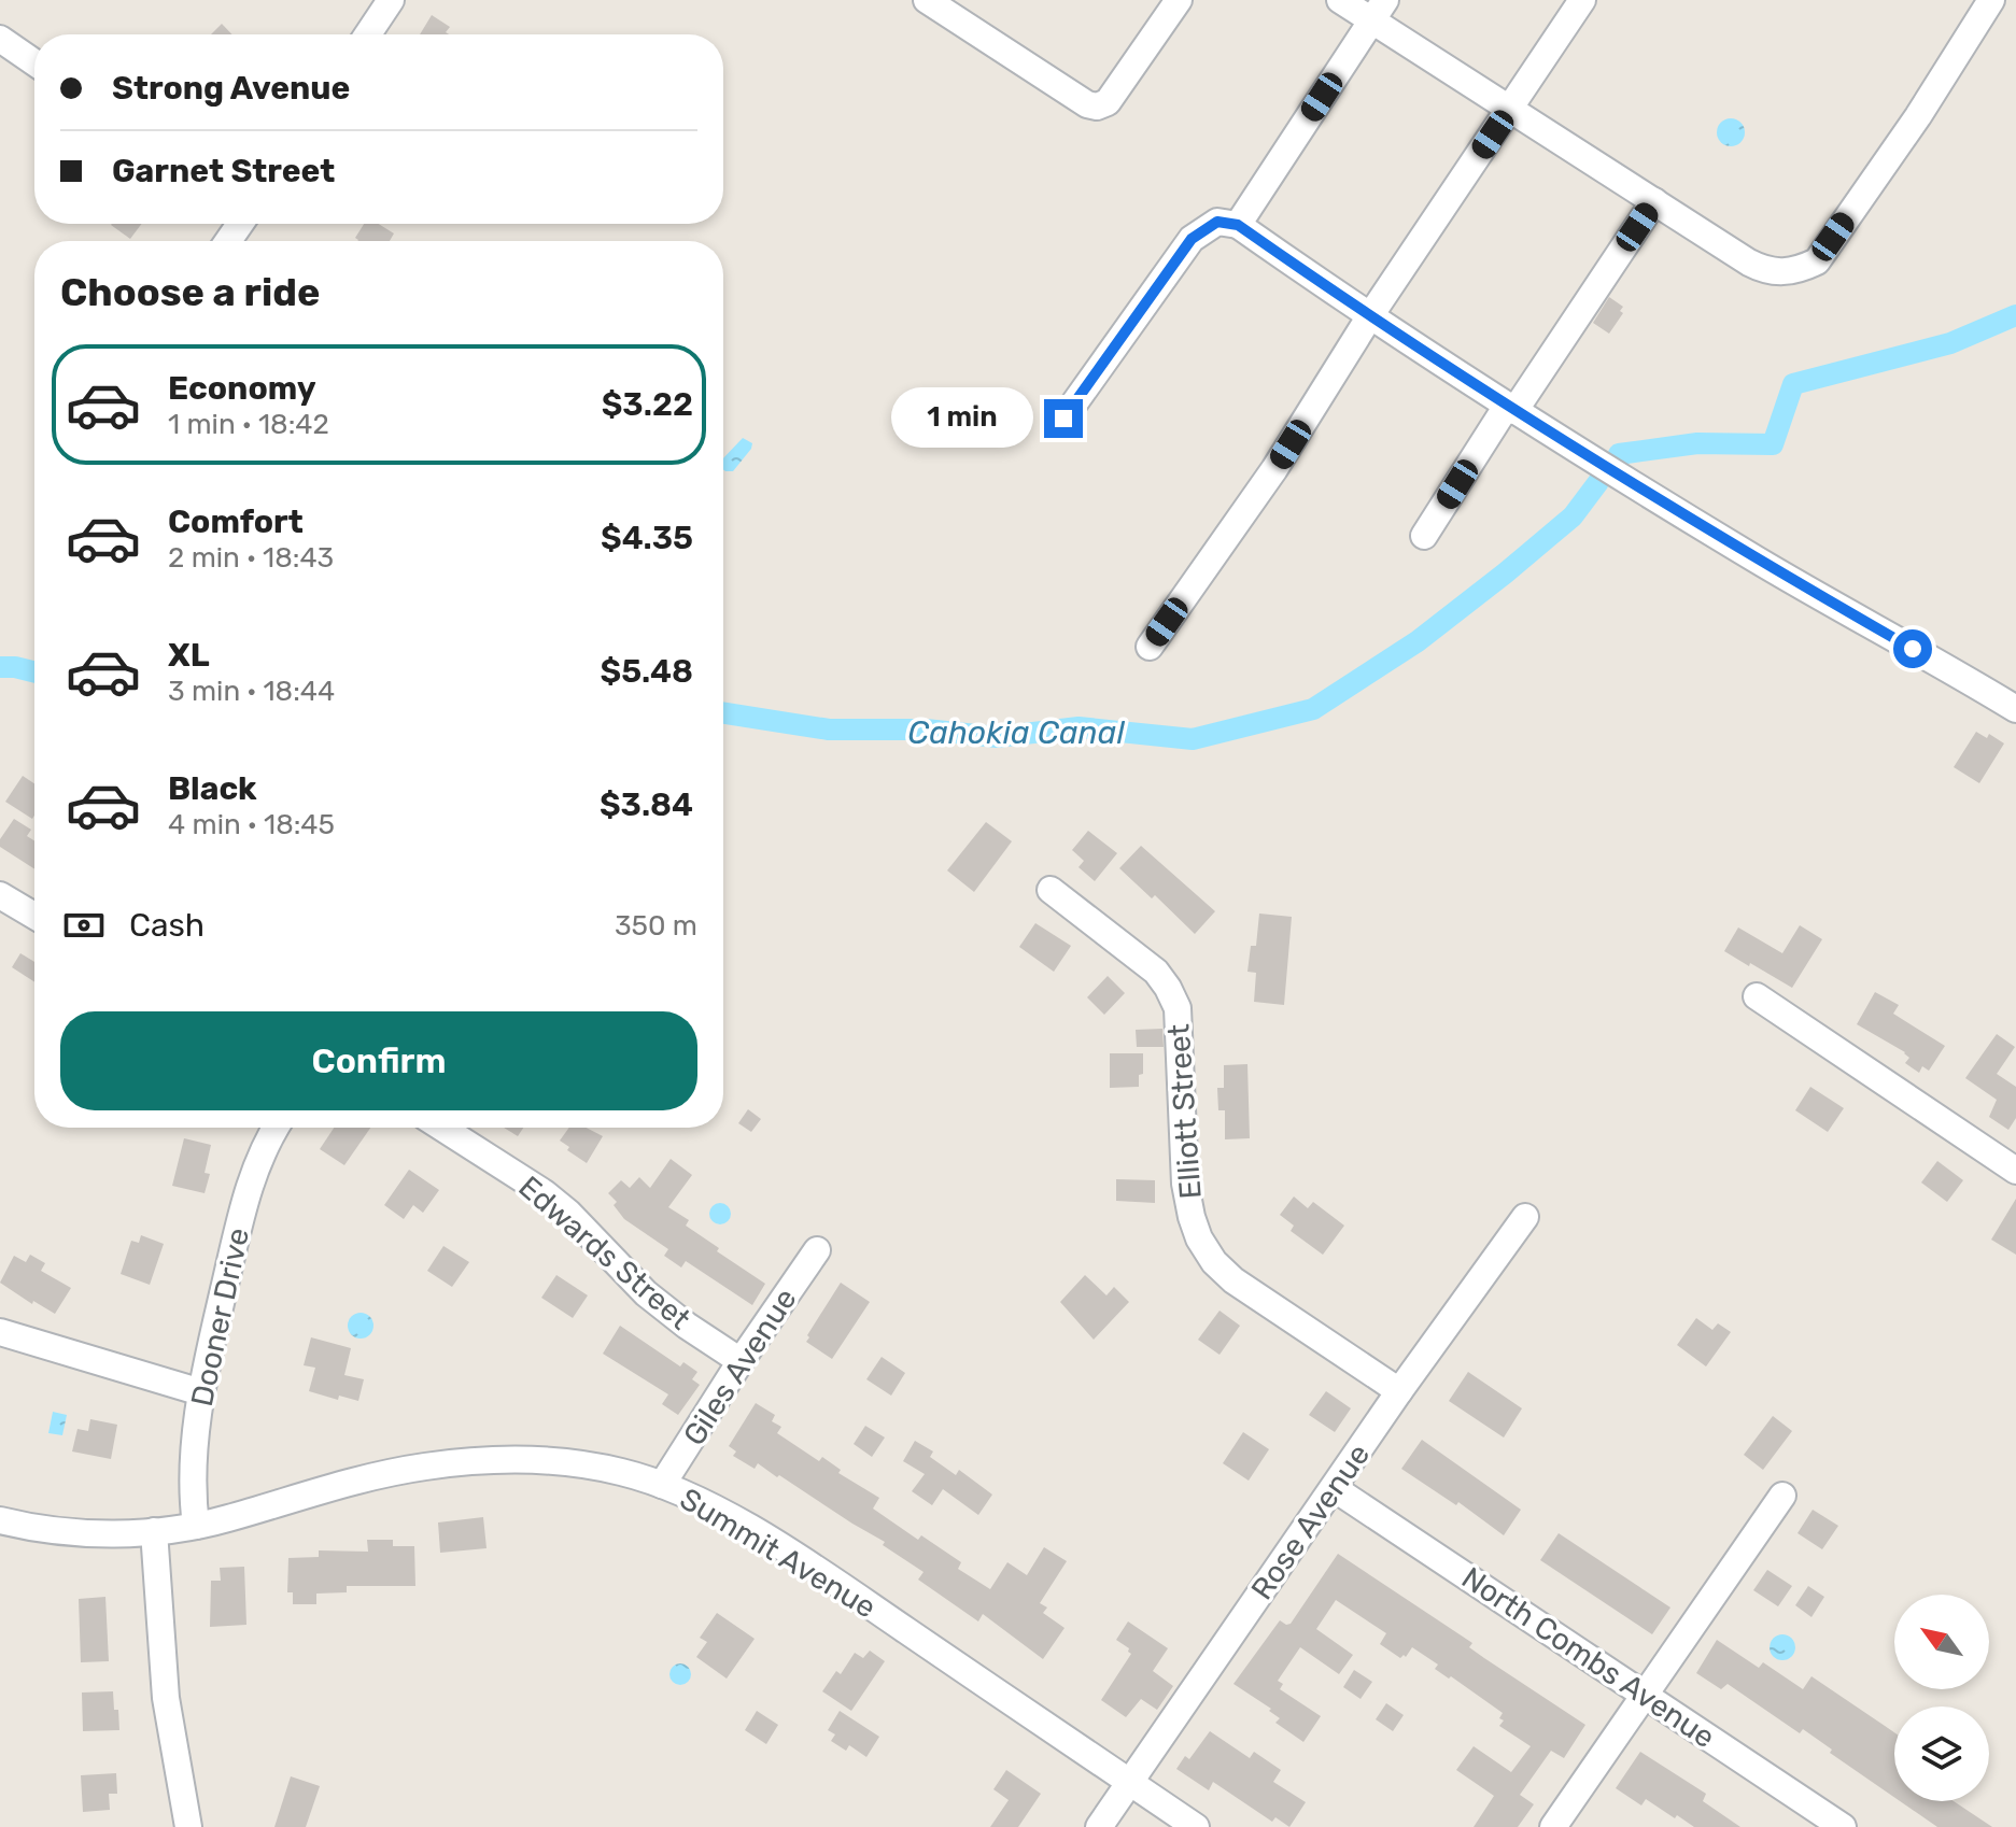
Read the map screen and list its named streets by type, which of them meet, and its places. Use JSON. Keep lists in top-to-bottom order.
{
  "streets": {
    "street": [
      "Elliott Street",
      "Edwards Street",
      "Dooner Drive",
      "Giles Avenue",
      "Rose Avenue",
      "Summit Avenue",
      "North Combs Avenue"
    ]
  },
  "crossings": [
    ["Elliott Street", "Rose Avenue"],
    ["Edwards Street", "Giles Avenue"],
    ["Dooner Drive", "Summit Avenue"],
    ["Giles Avenue", "Summit Avenue"],
    ["Rose Avenue", "Summit Avenue"],
    ["Rose Avenue", "North Combs Avenue"]
  ],
  "water": ["Cahokia Canal"],
  "north": "top left",
  "page": {
    "banner": ["Strong Avenue", "Garnet Street"],
    "heading": "Choose a ride",
    "list": [
      {
        "name": "Economy",
        "note": "1 min · 18:42",
        "value": "$3.22"
      },
      {
        "name": "Comfort",
        "note": "2 min · 18:43",
        "value": "$4.35"
      },
      {
        "name": "XL",
        "note": "3 min · 18:44",
        "value": "$5.48"
      },
      {
        "name": "Black",
        "note": "4 min · 18:45",
        "value": "$3.84"
      }
    ],
    "bubble": "1 min",
    "pay": ["Cash", "350 m"],
    "buttons": "Confirm"
  }
}
